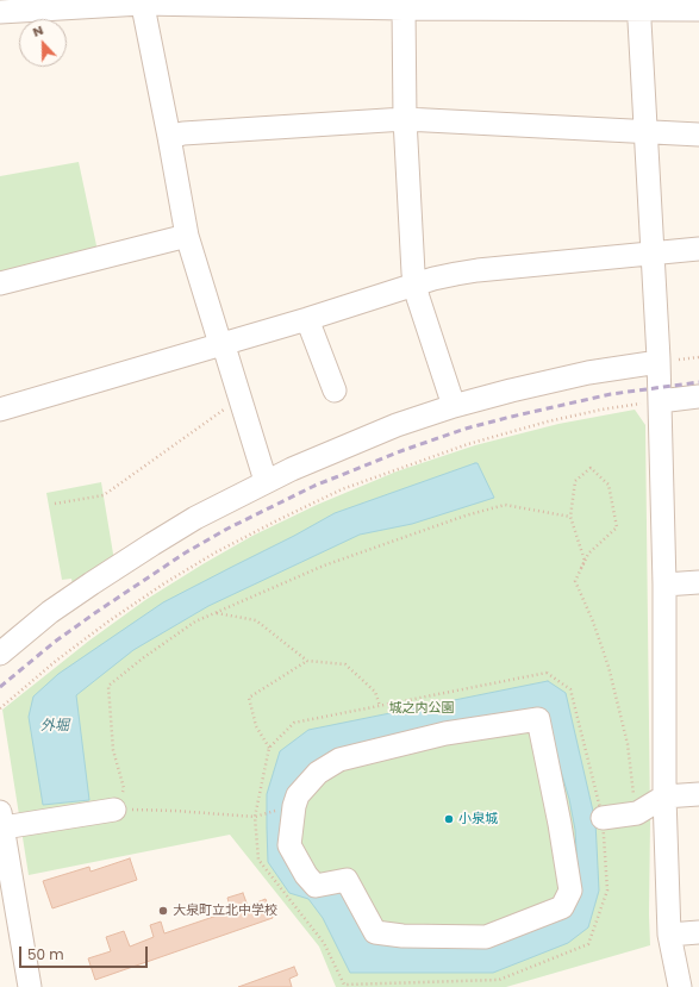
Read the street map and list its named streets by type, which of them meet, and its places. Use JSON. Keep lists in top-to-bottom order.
{
  "water": ["外堀"],
  "parks": ["城之内公園"],
  "places": ["小泉城", "大泉町立北中学校"],
  "scale_bar": "50 m",
  "north": "top"
}
